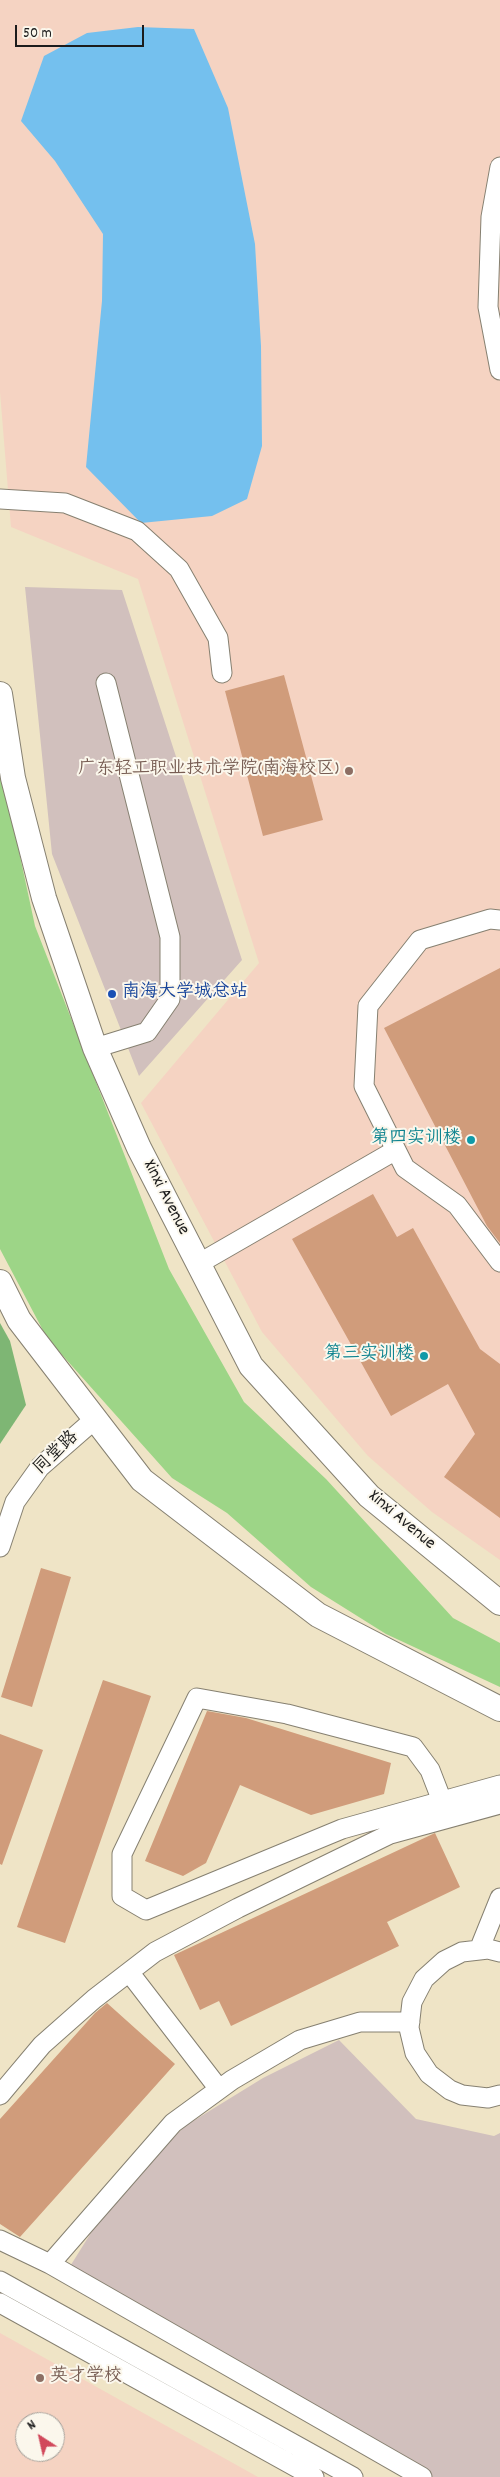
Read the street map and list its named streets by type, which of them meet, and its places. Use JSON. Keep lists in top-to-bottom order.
{
  "streets": {
    "main road": ["Xinxi Avenue"],
    "street": ["同堂路"]
  },
  "places": [
    "广东轻工职业技术学院(南海校区)",
    "南海大学城总站",
    "第四实训楼",
    "第三实训楼",
    "英才学校"
  ],
  "scale_bar": "50 m",
  "north": "top left"
}
